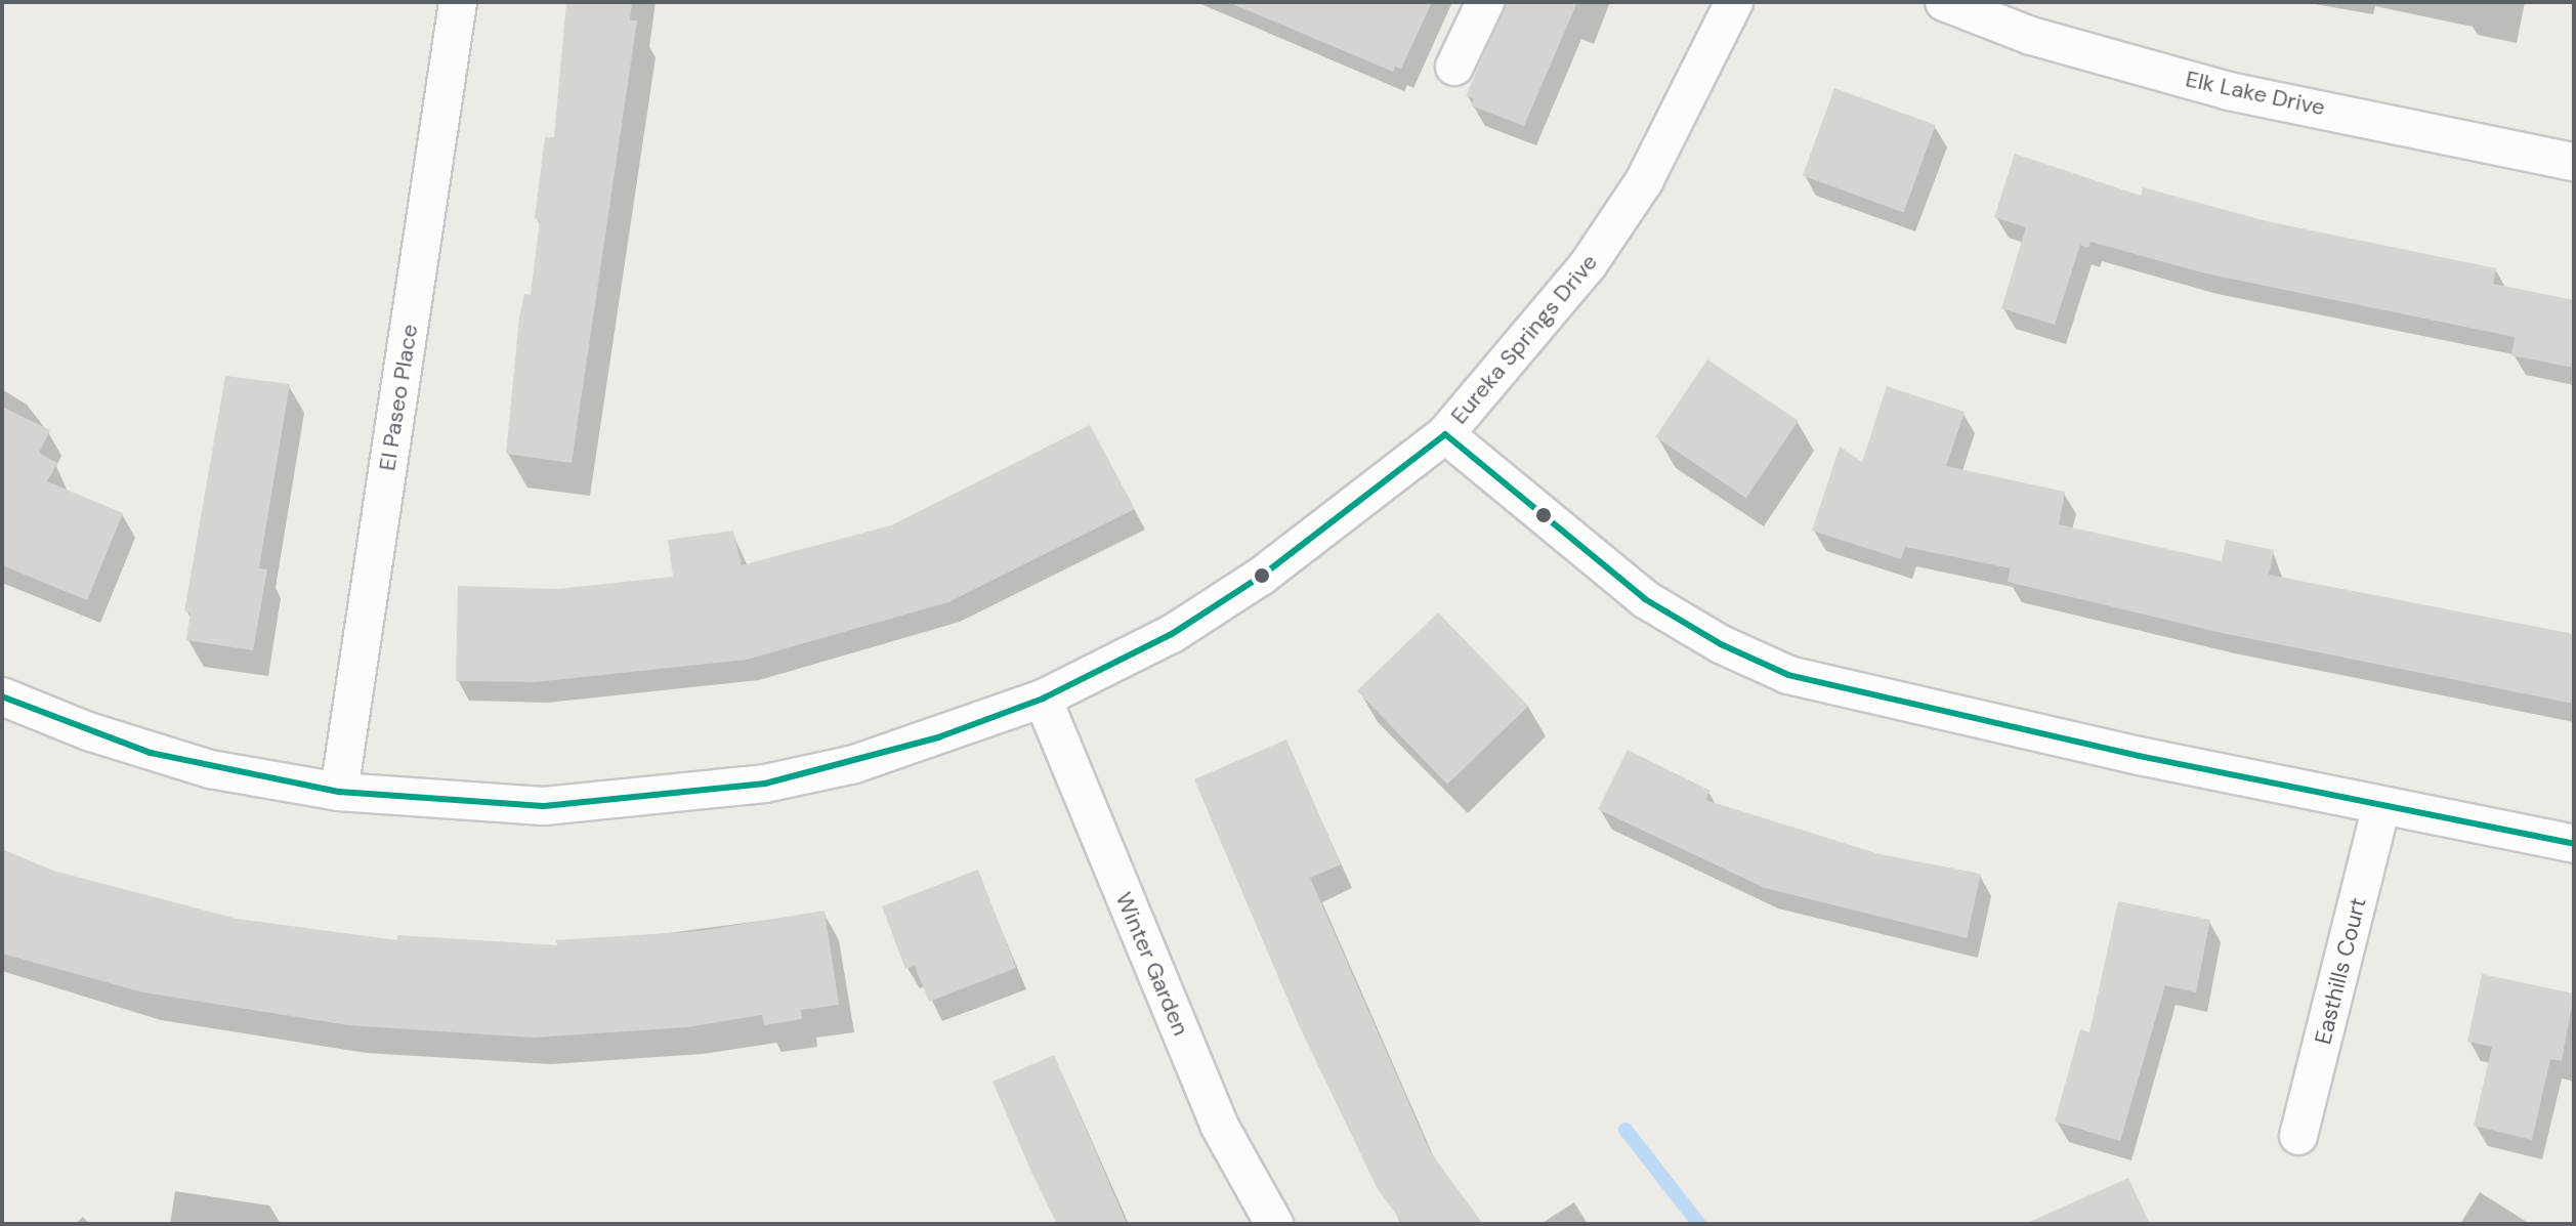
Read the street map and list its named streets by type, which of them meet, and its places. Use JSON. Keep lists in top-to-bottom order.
{
  "streets": {
    "street": [
      "Elk Lake Drive",
      "Eureka Springs Drive",
      "El Paseo Place",
      "Winter Garden",
      "Easthills Court"
    ]
  },
  "crossings": [
    ["Eureka Springs Drive", "El Paseo Place"],
    ["Eureka Springs Drive", "Winter Garden"]
  ]
}
